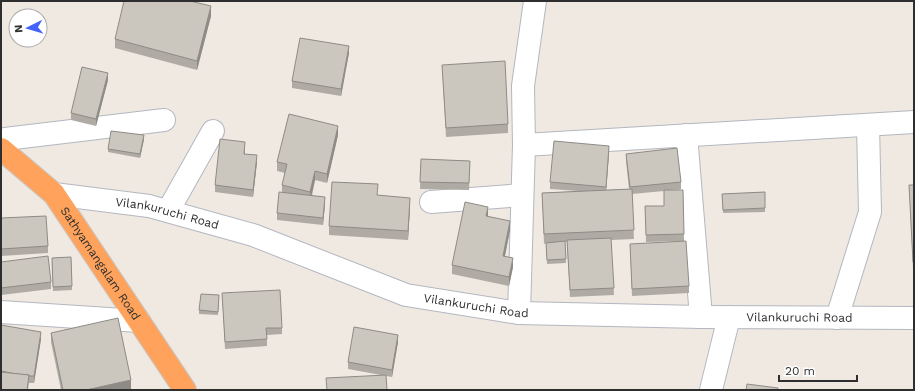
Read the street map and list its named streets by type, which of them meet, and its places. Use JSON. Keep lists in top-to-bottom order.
{
  "streets": {
    "highway": ["Sathyamangalam Road"],
    "street": ["Vilankuruchi Road"]
  },
  "crossings": [
    ["Vilankuruchi Road", "Sathyamangalam Road"]
  ],
  "scale_bar": "20 m",
  "north": "left"
}
